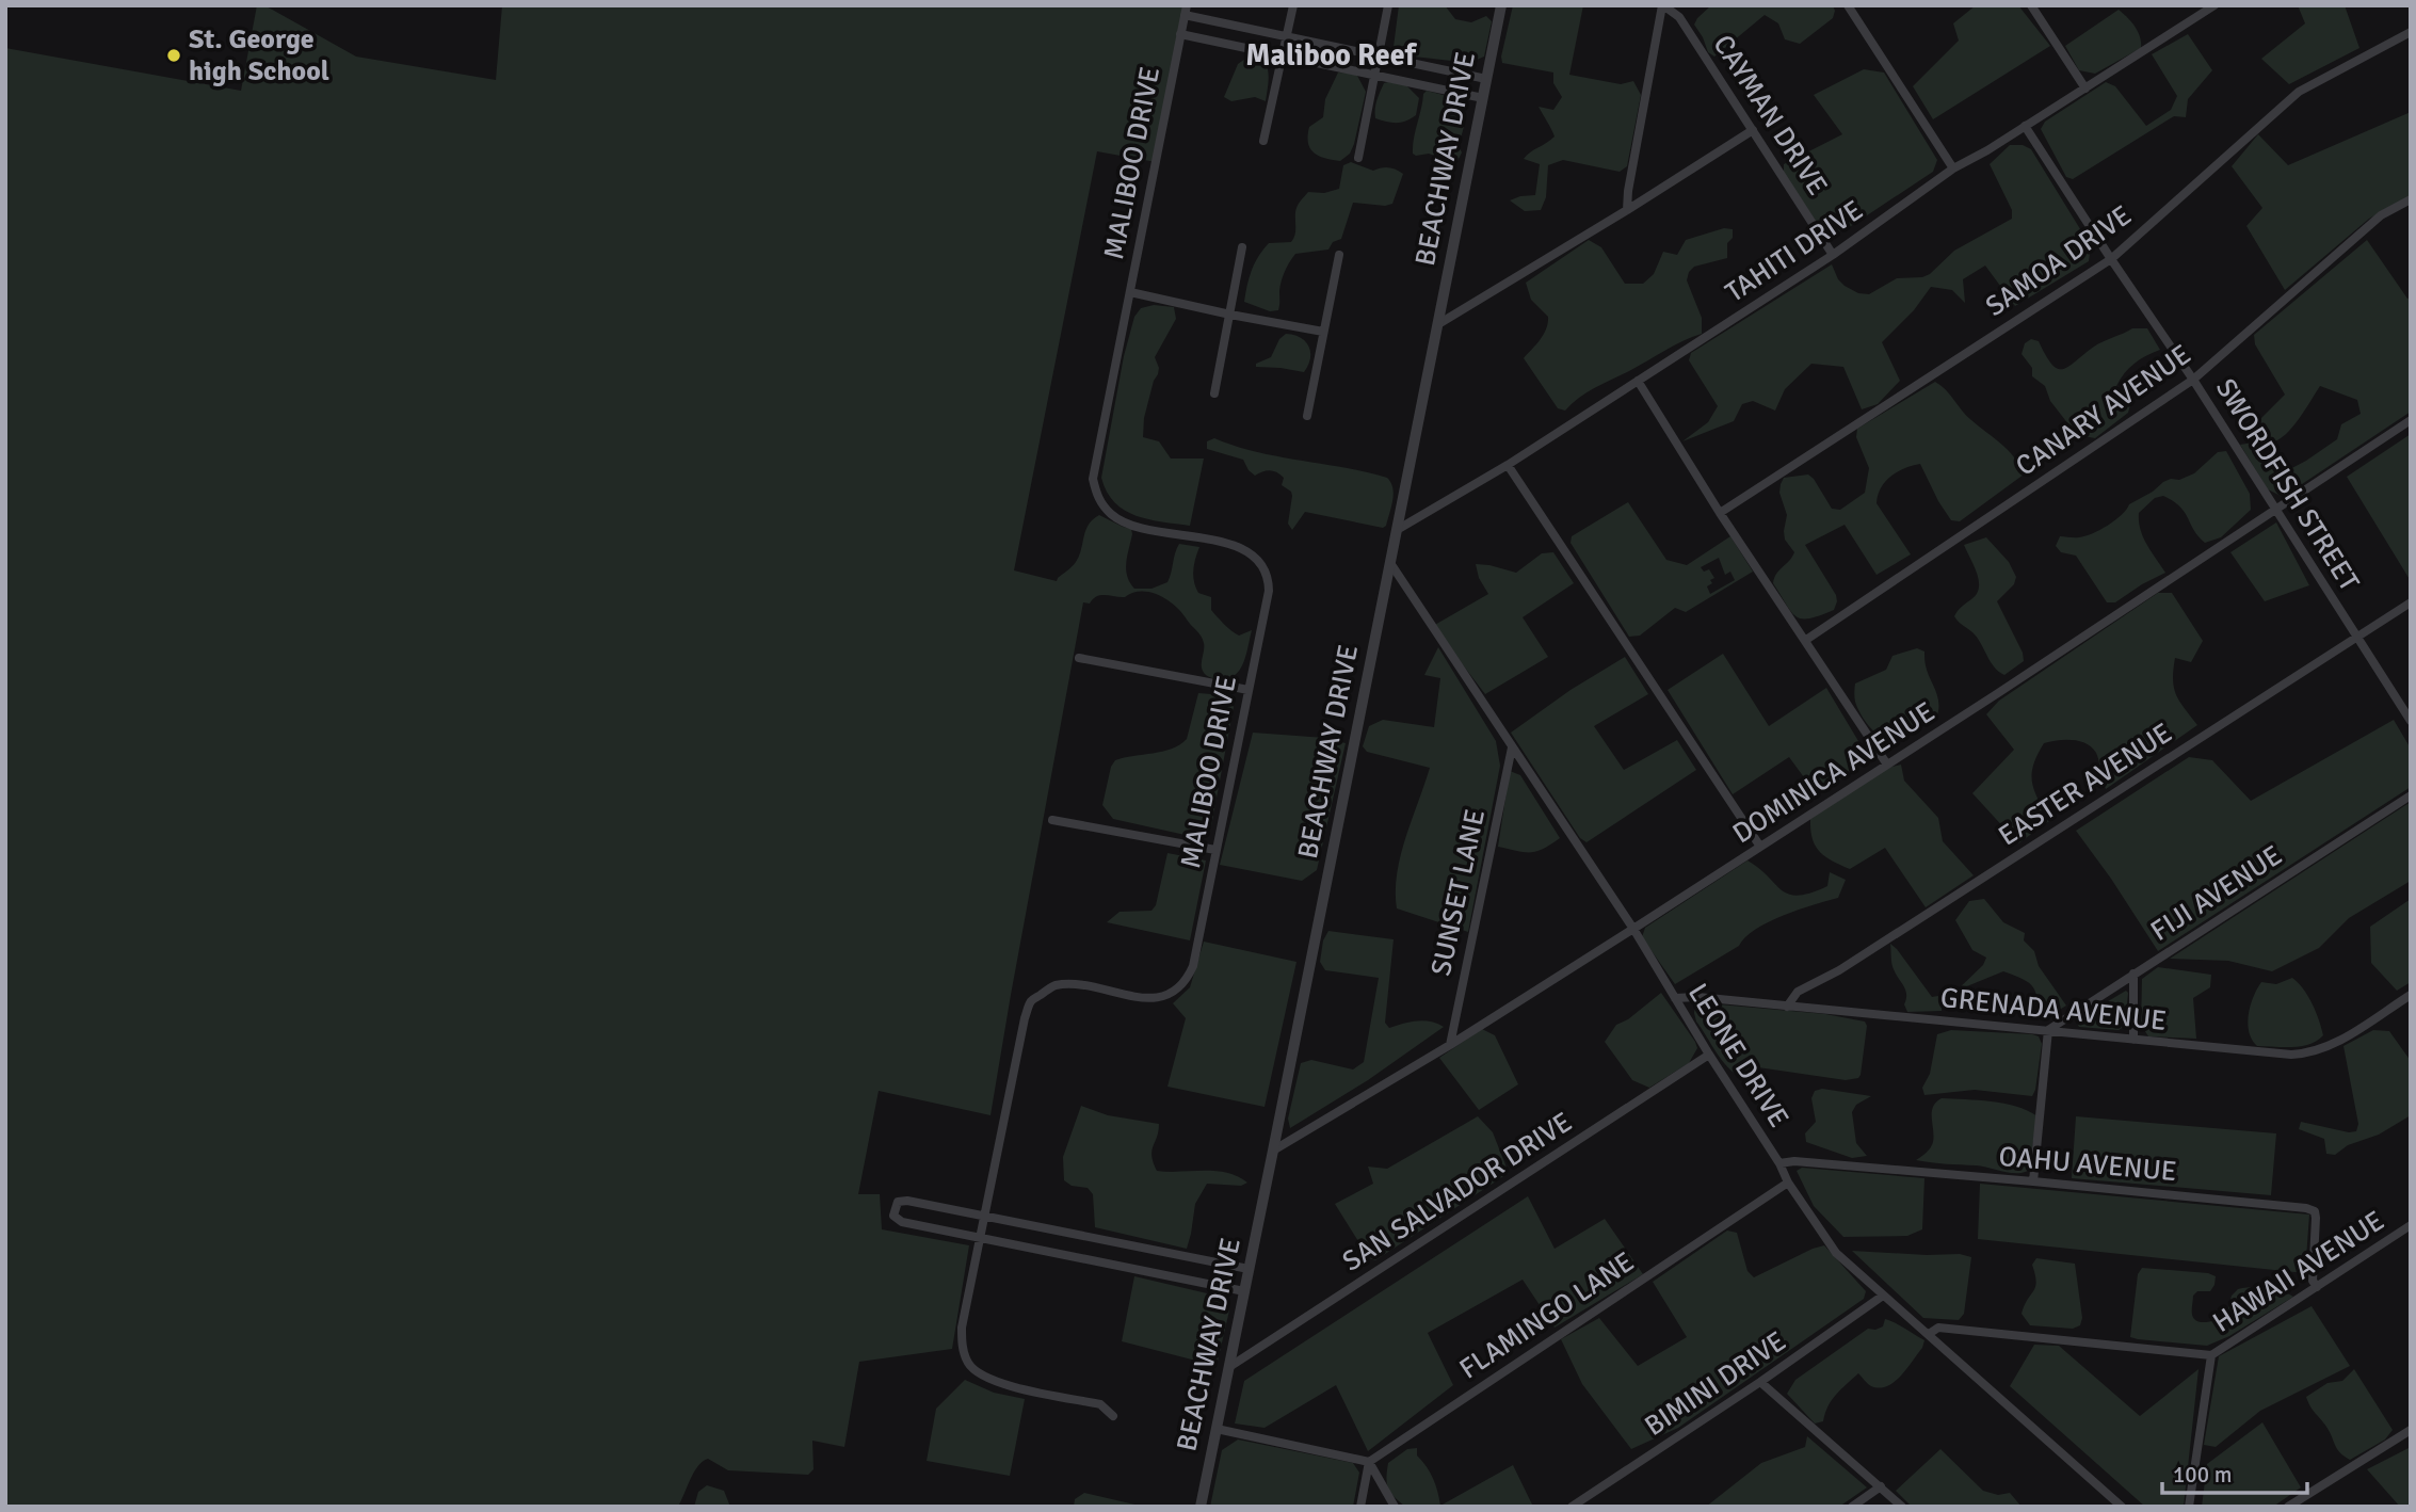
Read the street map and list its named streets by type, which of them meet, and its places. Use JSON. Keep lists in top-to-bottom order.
{
  "streets": {
    "street": [
      "CAYMAN DRIVE",
      "BEACHWAY DRIVE",
      "MALIBOO DRIVE",
      "TAHITI DRIVE",
      "SAMOA DRIVE",
      "CANARY AVENUE",
      "SWORDFISH STREET",
      "DOMINICA AVENUE",
      "EASTER AVENUE",
      "SUNSET LANE",
      "FIJI AVENUE",
      "GRENADA AVENUE",
      "LEONE DRIVE",
      "OAHU AVENUE",
      "SAN SALVADOR DRIVE",
      "HAWAII AVENUE",
      "FLAMINGO LANE",
      "BIMINI DRIVE"
    ]
  },
  "crossings": [
    ["CAYMAN DRIVE", "TAHITI DRIVE"],
    ["BEACHWAY DRIVE", "TAHITI DRIVE"],
    ["BEACHWAY DRIVE", "DOMINICA AVENUE"],
    ["BEACHWAY DRIVE", "LEONE DRIVE"],
    ["BEACHWAY DRIVE", "SAN SALVADOR DRIVE"],
    ["TAHITI DRIVE", "SWORDFISH STREET"],
    ["SAMOA DRIVE", "SWORDFISH STREET"],
    ["CANARY AVENUE", "SWORDFISH STREET"],
    ["SWORDFISH STREET", "DOMINICA AVENUE"],
    ["SWORDFISH STREET", "EASTER AVENUE"],
    ["DOMINICA AVENUE", "SUNSET LANE"],
    ["DOMINICA AVENUE", "LEONE DRIVE"],
    ["EASTER AVENUE", "GRENADA AVENUE"],
    ["SUNSET LANE", "LEONE DRIVE"],
    ["FIJI AVENUE", "GRENADA AVENUE"],
    ["GRENADA AVENUE", "LEONE DRIVE"],
    ["LEONE DRIVE", "OAHU AVENUE"],
    ["LEONE DRIVE", "SAN SALVADOR DRIVE"],
    ["LEONE DRIVE", "FLAMINGO LANE"],
    ["LEONE DRIVE", "BIMINI DRIVE"],
    ["OAHU AVENUE", "HAWAII AVENUE"]
  ],
  "districts": ["Maliboo Reef"],
  "places": ["St. George high School"],
  "scale_bar": "100 m"
}
